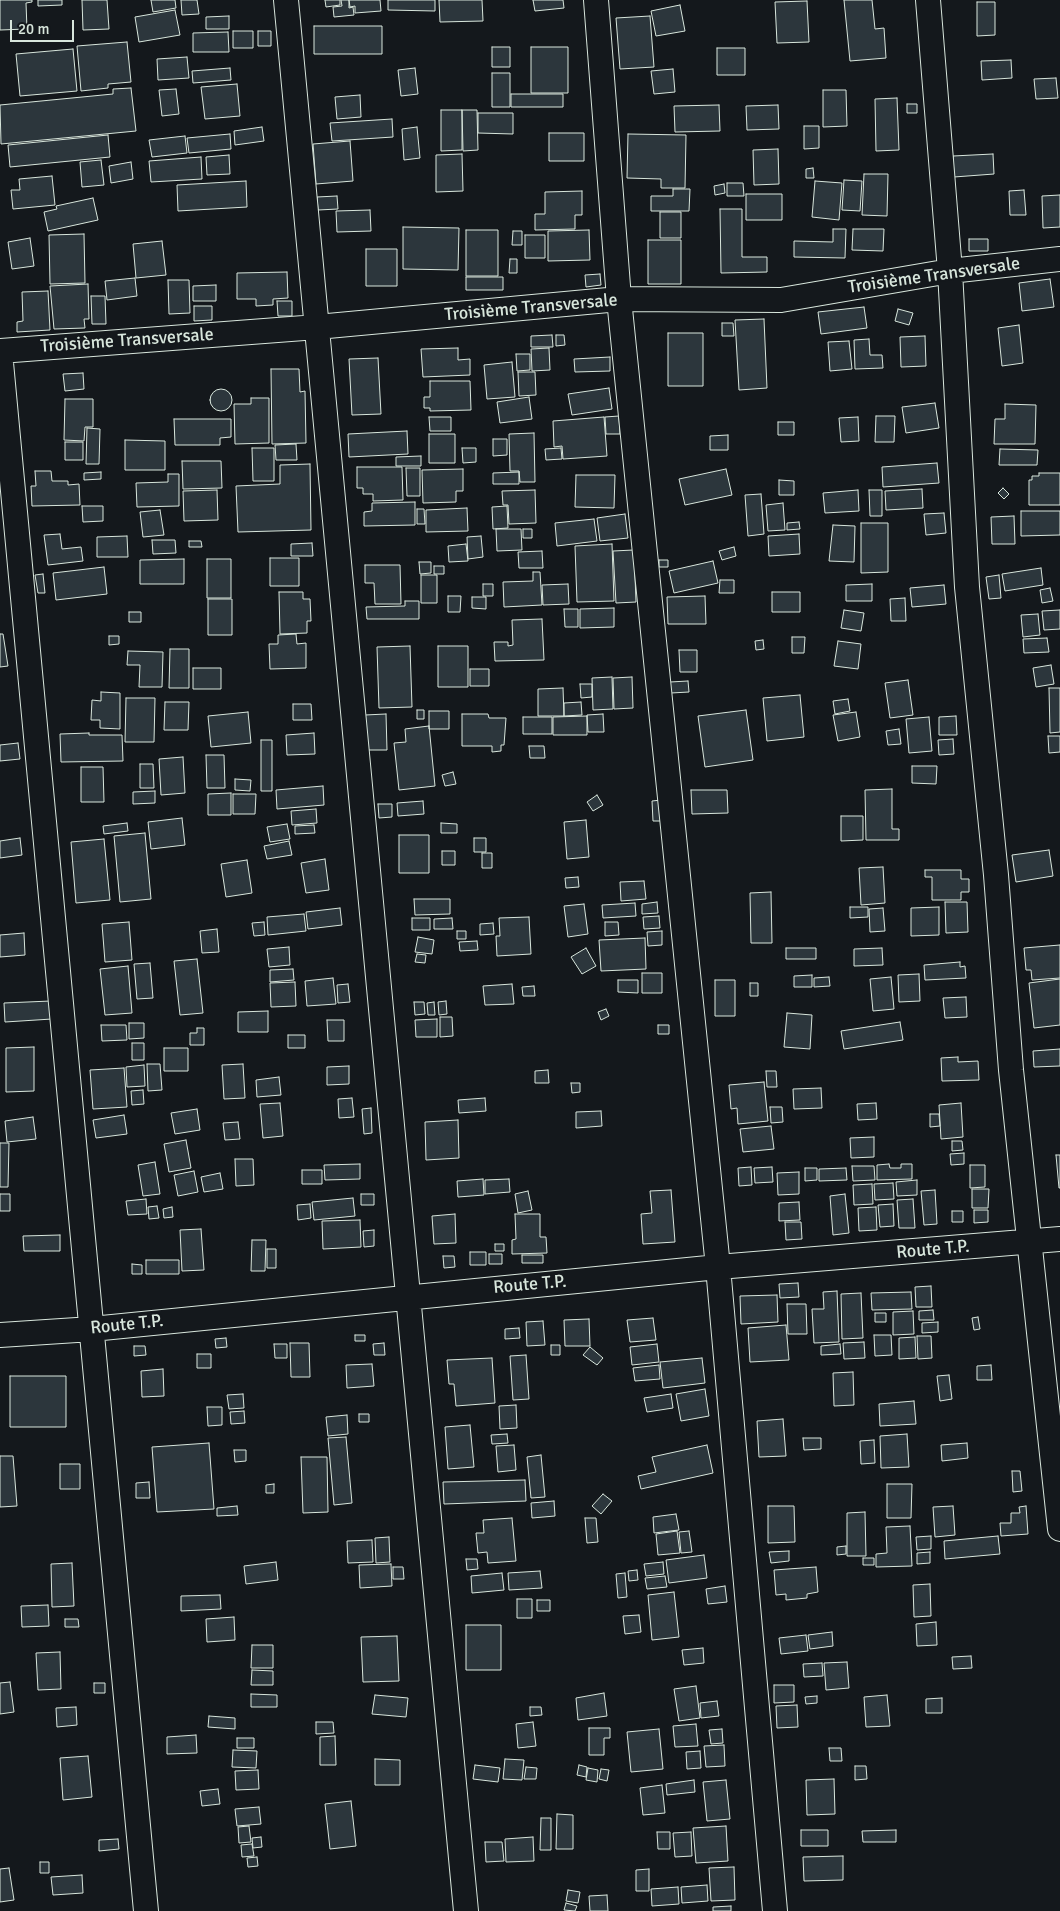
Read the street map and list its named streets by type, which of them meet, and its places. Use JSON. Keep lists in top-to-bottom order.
{
  "streets": {
    "street": ["Troisième Transversale", "Route T.P."]
  },
  "scale_bar": "20 m"
}
